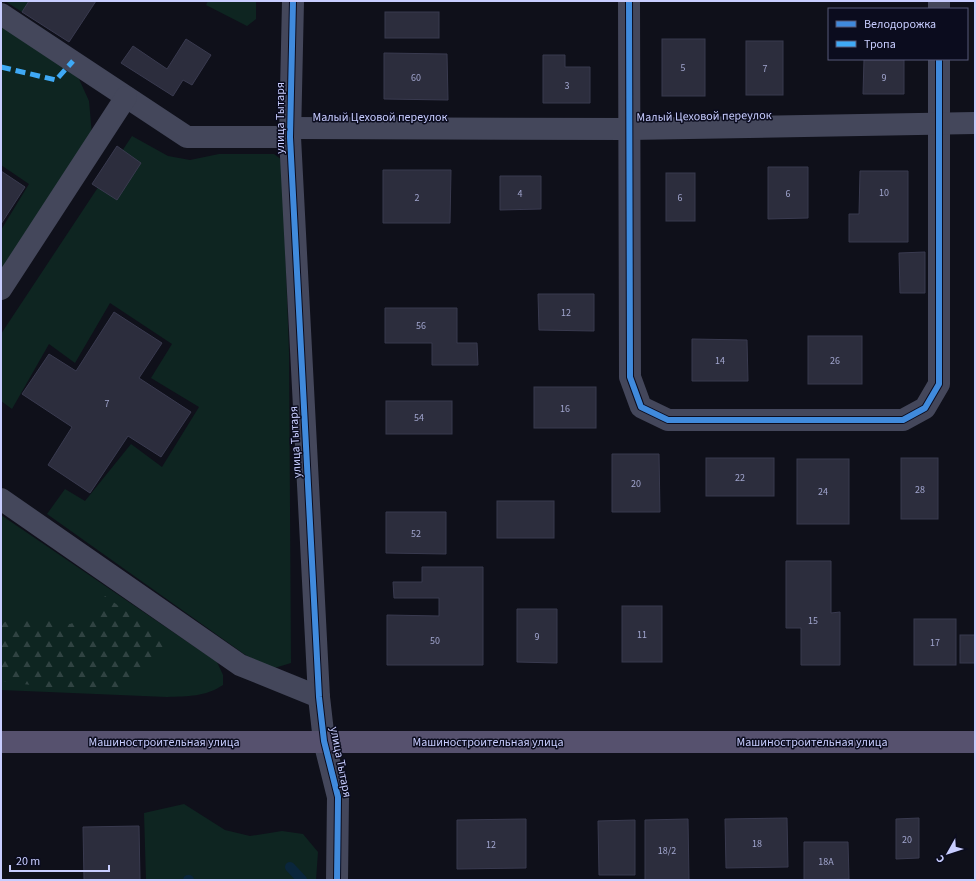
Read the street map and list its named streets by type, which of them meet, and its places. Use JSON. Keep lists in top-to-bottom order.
{
  "streets": {
    "main road": ["Машиностроительная улица"],
    "street": ["Малый Цеховой переулок", "улица Тытаря"]
  },
  "crossings": [
    ["Малый Цеховой переулок", "улица Тытаря"],
    ["улица Тытаря", "Машиностроительная улица"]
  ],
  "house_numbers": [
    "5",
    "7",
    "60",
    "9",
    "3",
    "10",
    "4",
    "6",
    "2",
    "6",
    "12",
    "56",
    "14",
    "26",
    "7",
    "16",
    "54",
    "22",
    "20",
    "28",
    "24",
    "52",
    "15",
    "11",
    "9",
    "50",
    "17",
    "20",
    "18",
    "12",
    "18/2",
    "18А"
  ],
  "legend": ["Велодорожка", "Тропа"],
  "scale_bar": "20 m",
  "north": "bottom left"
}
